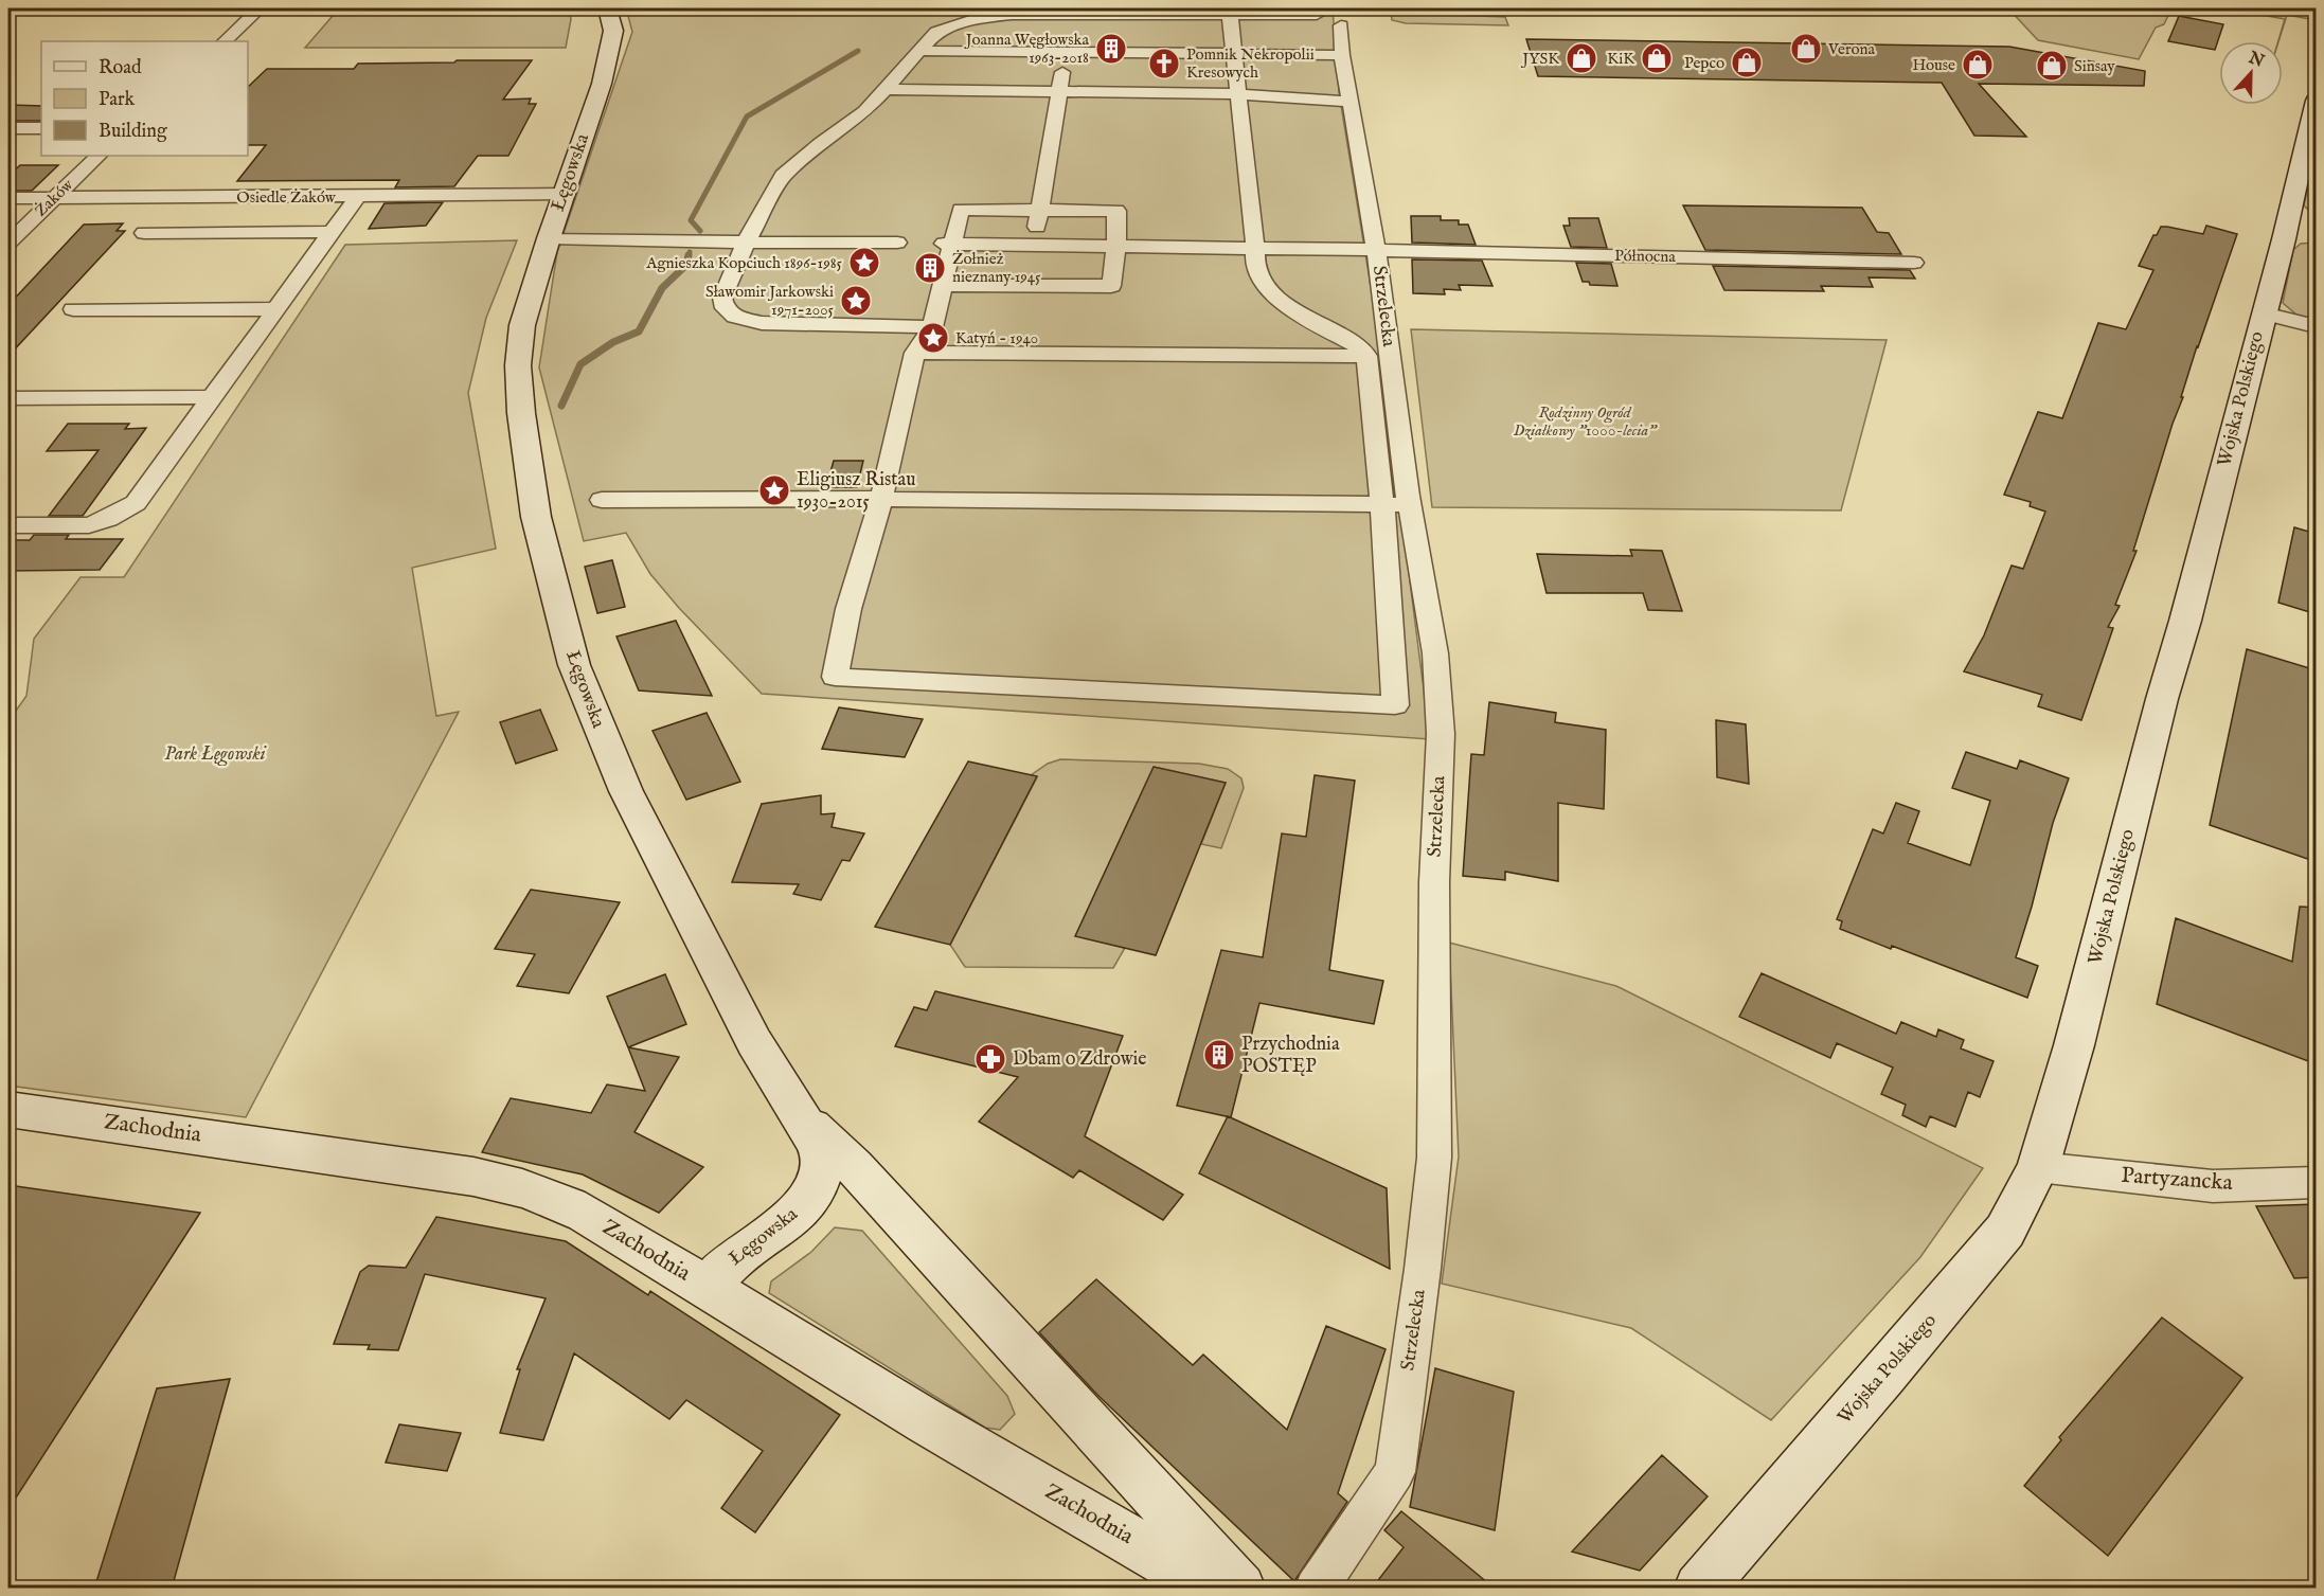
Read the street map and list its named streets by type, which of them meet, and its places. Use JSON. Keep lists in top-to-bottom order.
{
  "streets": {
    "street": [
      "Łęgowska",
      "Osiedle Żaków",
      "Żaków",
      "Północna",
      "Strzelecka",
      "Wojska Polskiego",
      "Zachodnia",
      "Partyzancka"
    ]
  },
  "crossings": [
    ["Łęgowska", "Osiedle Żaków"],
    ["Łęgowska", "Północna"],
    ["Łęgowska", "Zachodnia"],
    ["Osiedle Żaków", "Żaków"],
    ["Północna", "Strzelecka"],
    ["Wojska Polskiego", "Partyzancka"]
  ],
  "parks": ["Rodzinny Ogród Działkowy \"1000-lecia\"", "Park Łęgowski"],
  "places": {
    "building": ["Joanna Węgłowska 1963-2018", "Żołnież nieznany 1945", "Przychodnia POSTĘP"],
    "shop": [
      "Verona",
      "JYSK",
      "KiK",
      "Pepco",
      "House",
      "Sinsay"
    ],
    "church": ["Pomnik Nekropolii Kresowych"],
    "place": [
      "Agnieszka Kopciuch 1896-1985",
      "Sławomir Jarkowski 1971-2005",
      "Katyń - 1940",
      "Eligiusz Ristau 1930-2015"
    ],
    "pharmacy": ["Dbam o Zdrowie"]
  },
  "legend": ["Road", "Park", "Building"],
  "north": "top"
}
